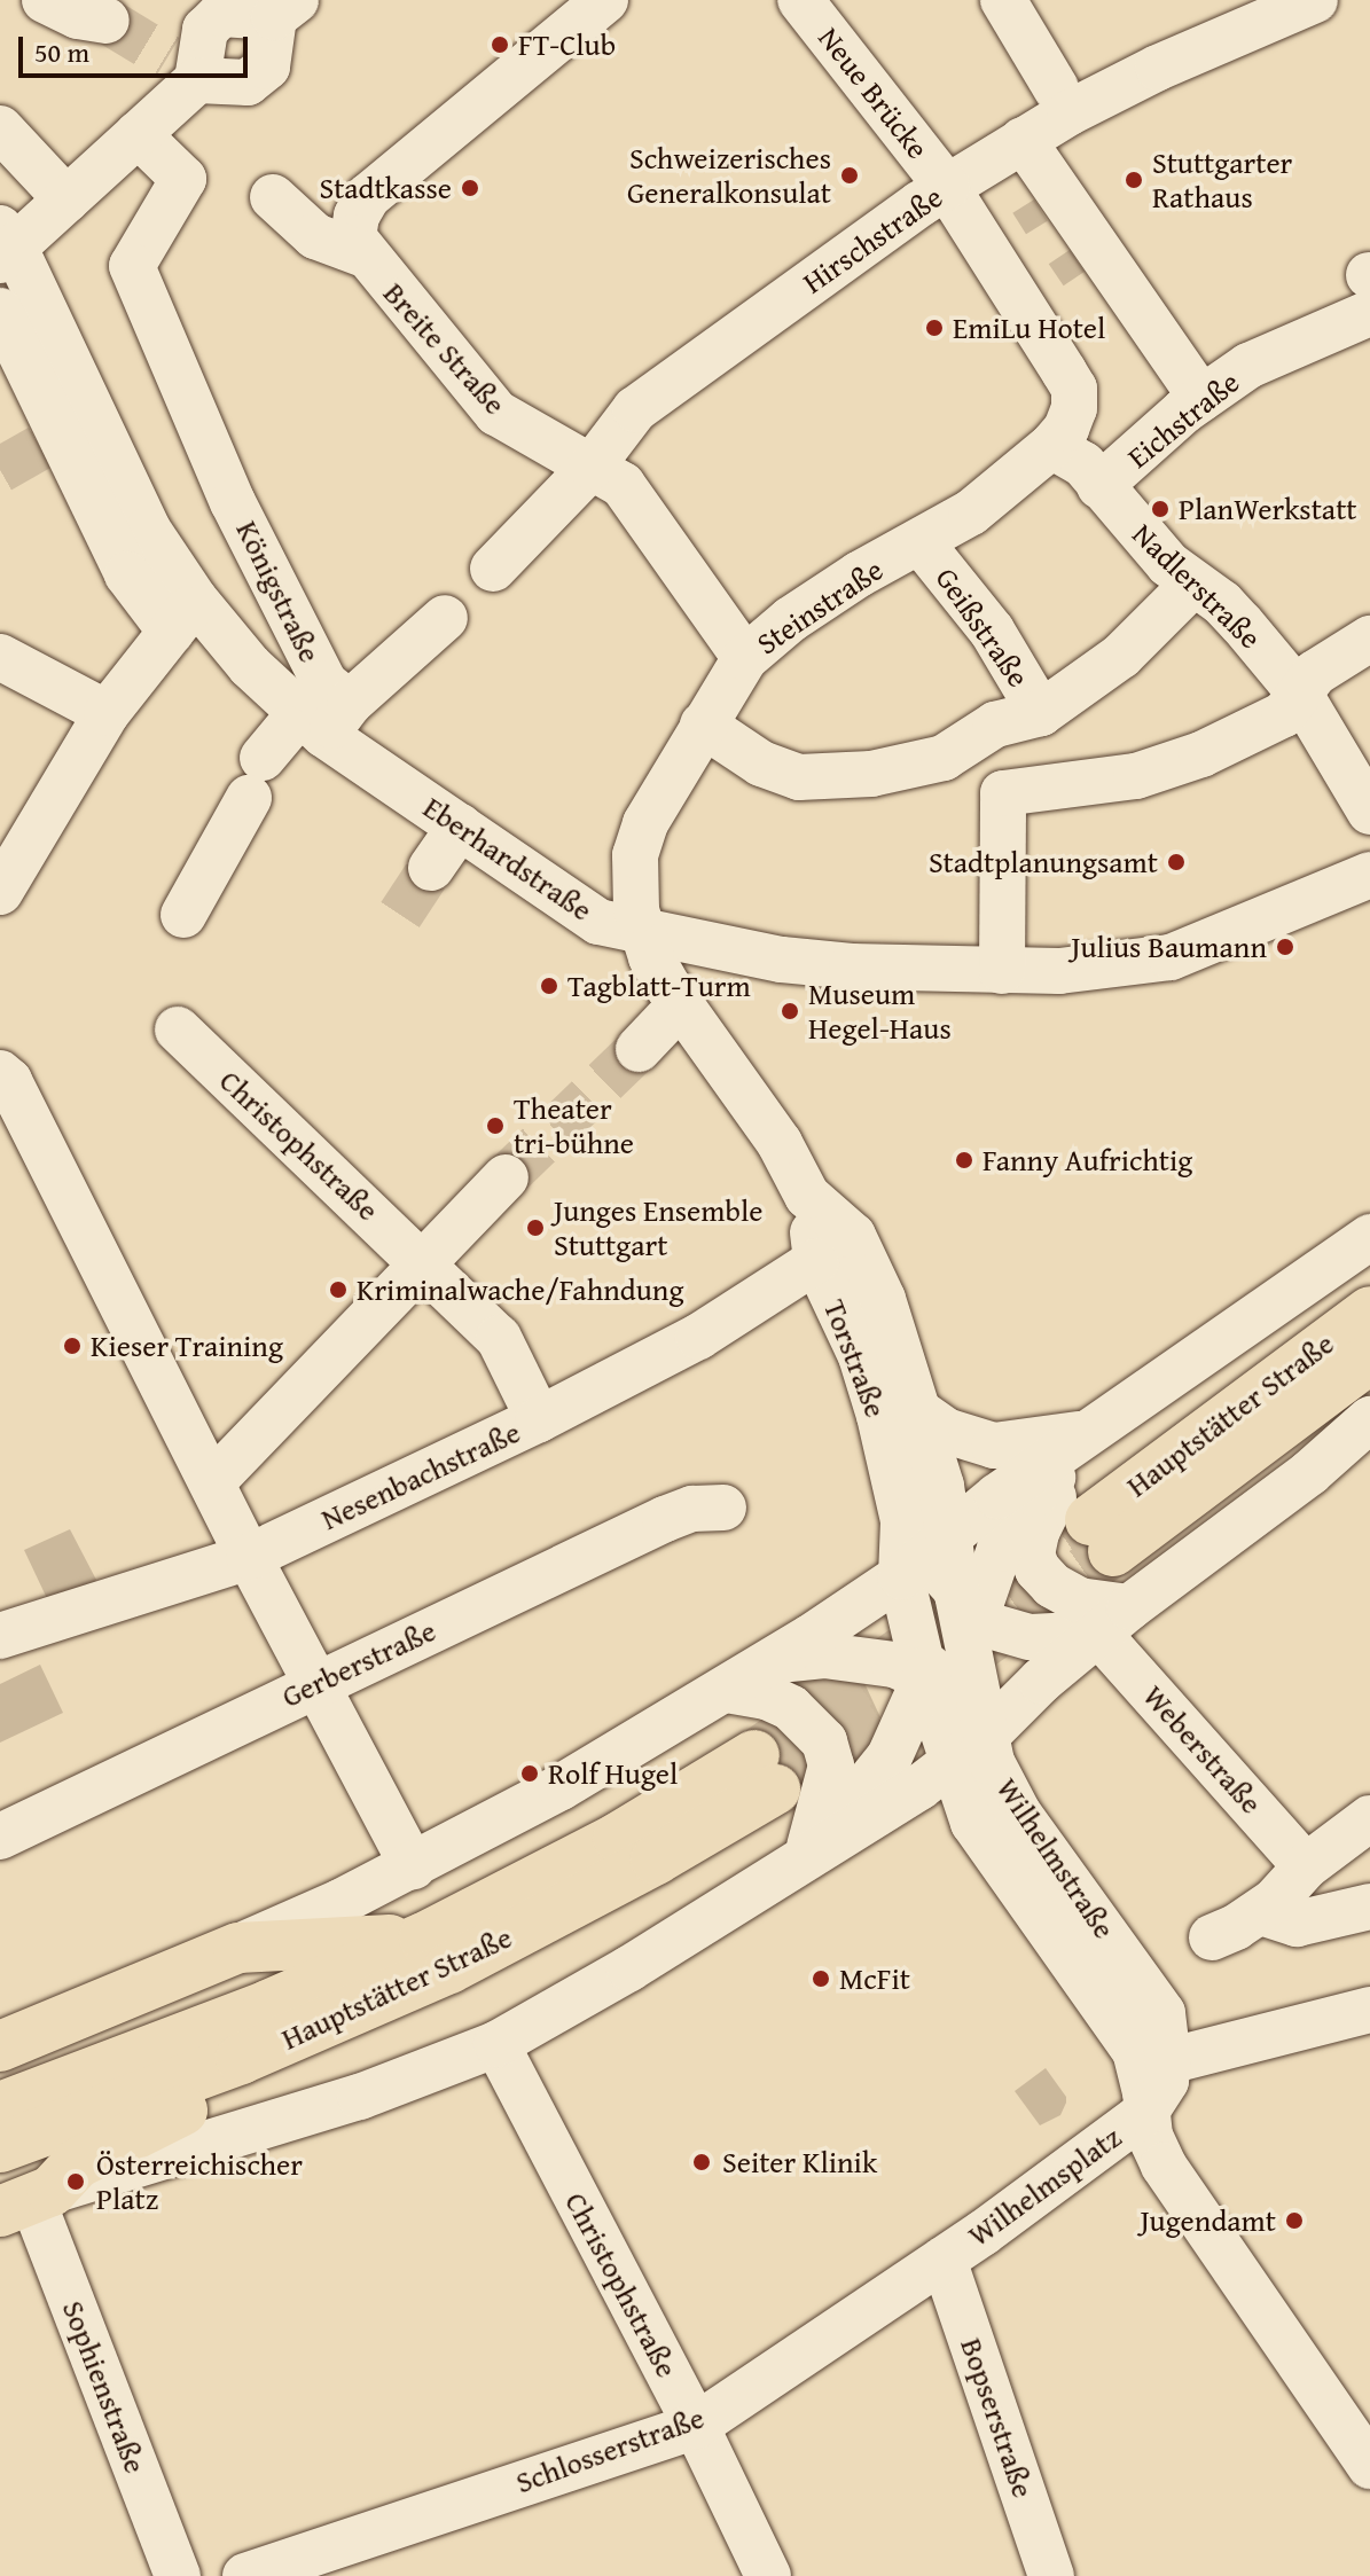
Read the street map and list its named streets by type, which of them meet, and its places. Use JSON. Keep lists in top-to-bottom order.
{
  "streets": {
    "main road": ["Hauptstätter Straße"],
    "street": [
      "Neue Brücke",
      "Hirschstraße",
      "Breite Straße",
      "Eichstraße",
      "Nadlerstraße",
      "Königstraße",
      "Steinstraße",
      "Geißstraße",
      "Eberhardstraße",
      "Christophstraße",
      "Torstraße",
      "Nesenbachstraße",
      "Gerberstraße",
      "Weberstraße",
      "Wilhelmstraße",
      "Wilhelmsplatz",
      "Sophienstraße",
      "Bopserstraße",
      "Schlosserstraße"
    ]
  },
  "crossings": [
    ["Neue Brücke", "Hirschstraße"],
    ["Hirschstraße", "Breite Straße"],
    ["Breite Straße", "Steinstraße"],
    ["Eichstraße", "Nadlerstraße"],
    ["Eichstraße", "Steinstraße"],
    ["Nadlerstraße", "Steinstraße"],
    ["Nadlerstraße", "Geißstraße"],
    ["Königstraße", "Eberhardstraße"],
    ["Steinstraße", "Geißstraße"],
    ["Steinstraße", "Eberhardstraße"],
    ["Steinstraße", "Torstraße"],
    ["Geißstraße", "Eberhardstraße"],
    ["Eberhardstraße", "Torstraße"],
    ["Christophstraße", "Nesenbachstraße"],
    ["Christophstraße", "Schlosserstraße"],
    ["Torstraße", "Nesenbachstraße"],
    ["Torstraße", "Wilhelmstraße"],
    ["Wilhelmstraße", "Wilhelmsplatz"],
    ["Wilhelmsplatz", "Bopserstraße"],
    ["Wilhelmsplatz", "Schlosserstraße"],
    ["Bopserstraße", "Schlosserstraße"]
  ],
  "places": [
    "FT-Club",
    "Schweizerisches Generalkonsulat",
    "Stuttgarter Rathaus",
    "Stadtkasse",
    "EmiLu Hotel",
    "PlanWerkstatt",
    "Stadtplanungsamt",
    "Julius Baumann",
    "Tagblatt-Turm",
    "Museum Hegel-Haus",
    "Theater tri-bühne",
    "Fanny Aufrichtig",
    "Junges Ensemble Stuttgart",
    "Kriminalwache/Fahndung",
    "Kieser Training",
    "Rolf Hugel",
    "McFit",
    "Seiter Klinik",
    "Österreichischer Platz",
    "Jugendamt"
  ],
  "scale_bar": "50 m"
}
